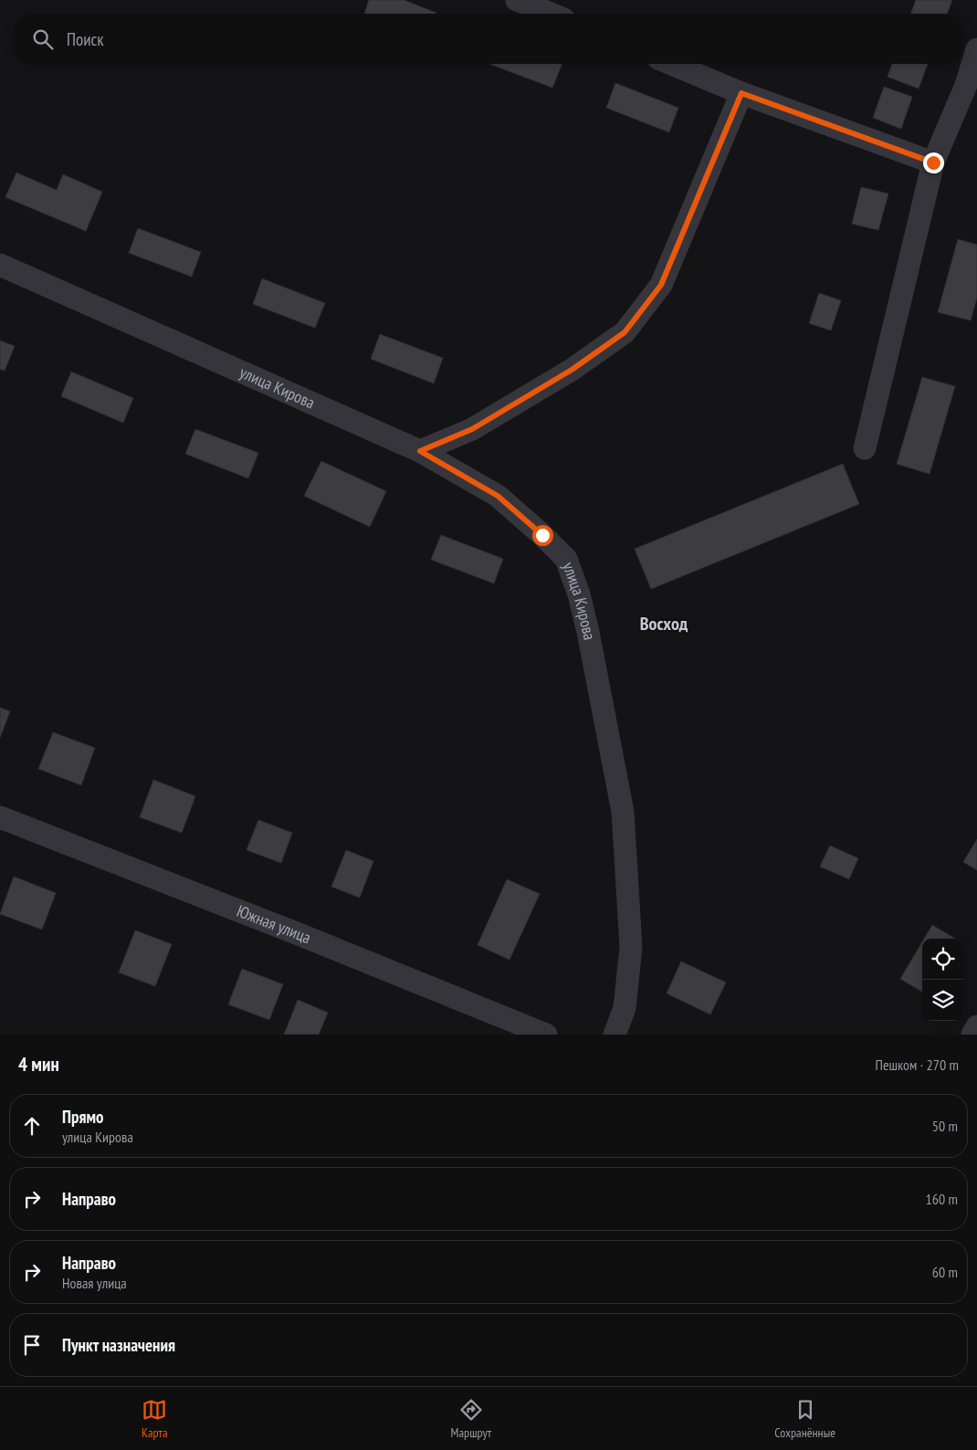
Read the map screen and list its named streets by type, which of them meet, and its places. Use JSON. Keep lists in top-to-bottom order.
{
  "streets": {
    "street": ["улица Кирова", "Южная улица"]
  },
  "districts": ["Восход"],
  "page": {
    "search": "Поиск",
    "heading": ["4 мин", "Пешком · 270 m"],
    "list": [
      ["Прямо", "улица Кирова", "50 m"],
      ["Направо", "160 m"],
      ["Направо", "Новая улица", "60 m"],
      "Пункт назначения"
    ],
    "nav": ["Карта", "Маршрут", "Сохранённые"]
  }
}
